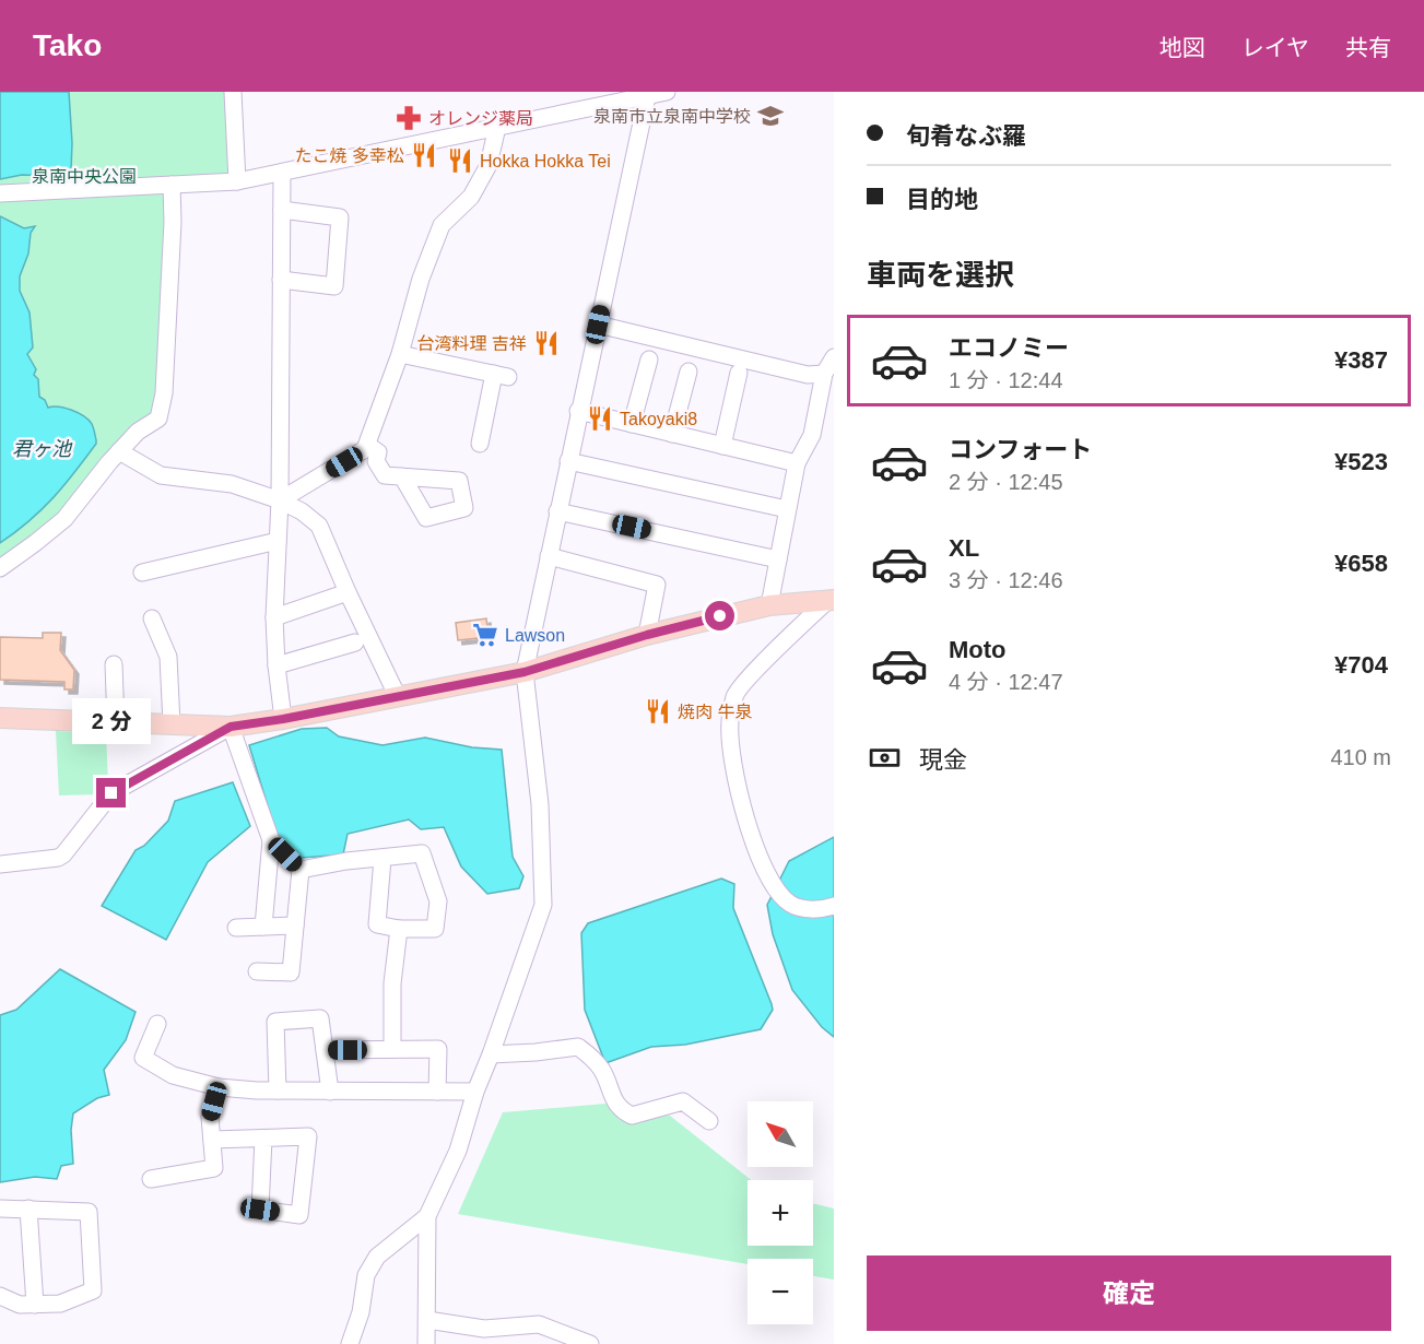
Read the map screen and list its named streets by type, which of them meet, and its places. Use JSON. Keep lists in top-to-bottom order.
{
  "water": ["君ヶ池"],
  "parks": ["泉南中央公園"],
  "places": {
    "school or university": ["泉南市立泉南中学校"],
    "pharmacy": ["オレンジ薬局"],
    "restaurant": [
      "たこ焼 多幸松",
      "Hokka Hokka Tei",
      "台湾料理 吉祥",
      "Takoyaki8",
      "焼肉 牛泉"
    ],
    "supermarket": ["Lawson"]
  },
  "north": "top left",
  "page": {
    "header": "Tako",
    "nav": ["地図", "レイヤ", "共有"],
    "banner": ["旬肴なぶ羅", "目的地"],
    "heading": "車両を選択",
    "list": [
      {
        "name": "エコノミー",
        "note": "1 分 · 12:44",
        "value": "¥387"
      },
      {
        "name": "コンフォート",
        "note": "2 分 · 12:45",
        "value": "¥523"
      },
      {
        "name": "XL",
        "note": "3 分 · 12:46",
        "value": "¥658"
      },
      {
        "name": "Moto",
        "note": "4 分 · 12:47",
        "value": "¥704"
      }
    ],
    "bubble": "2 分",
    "pay": ["現金", "410 m"],
    "map_buttons": ["+", "−"],
    "buttons": "確定"
  }
}
